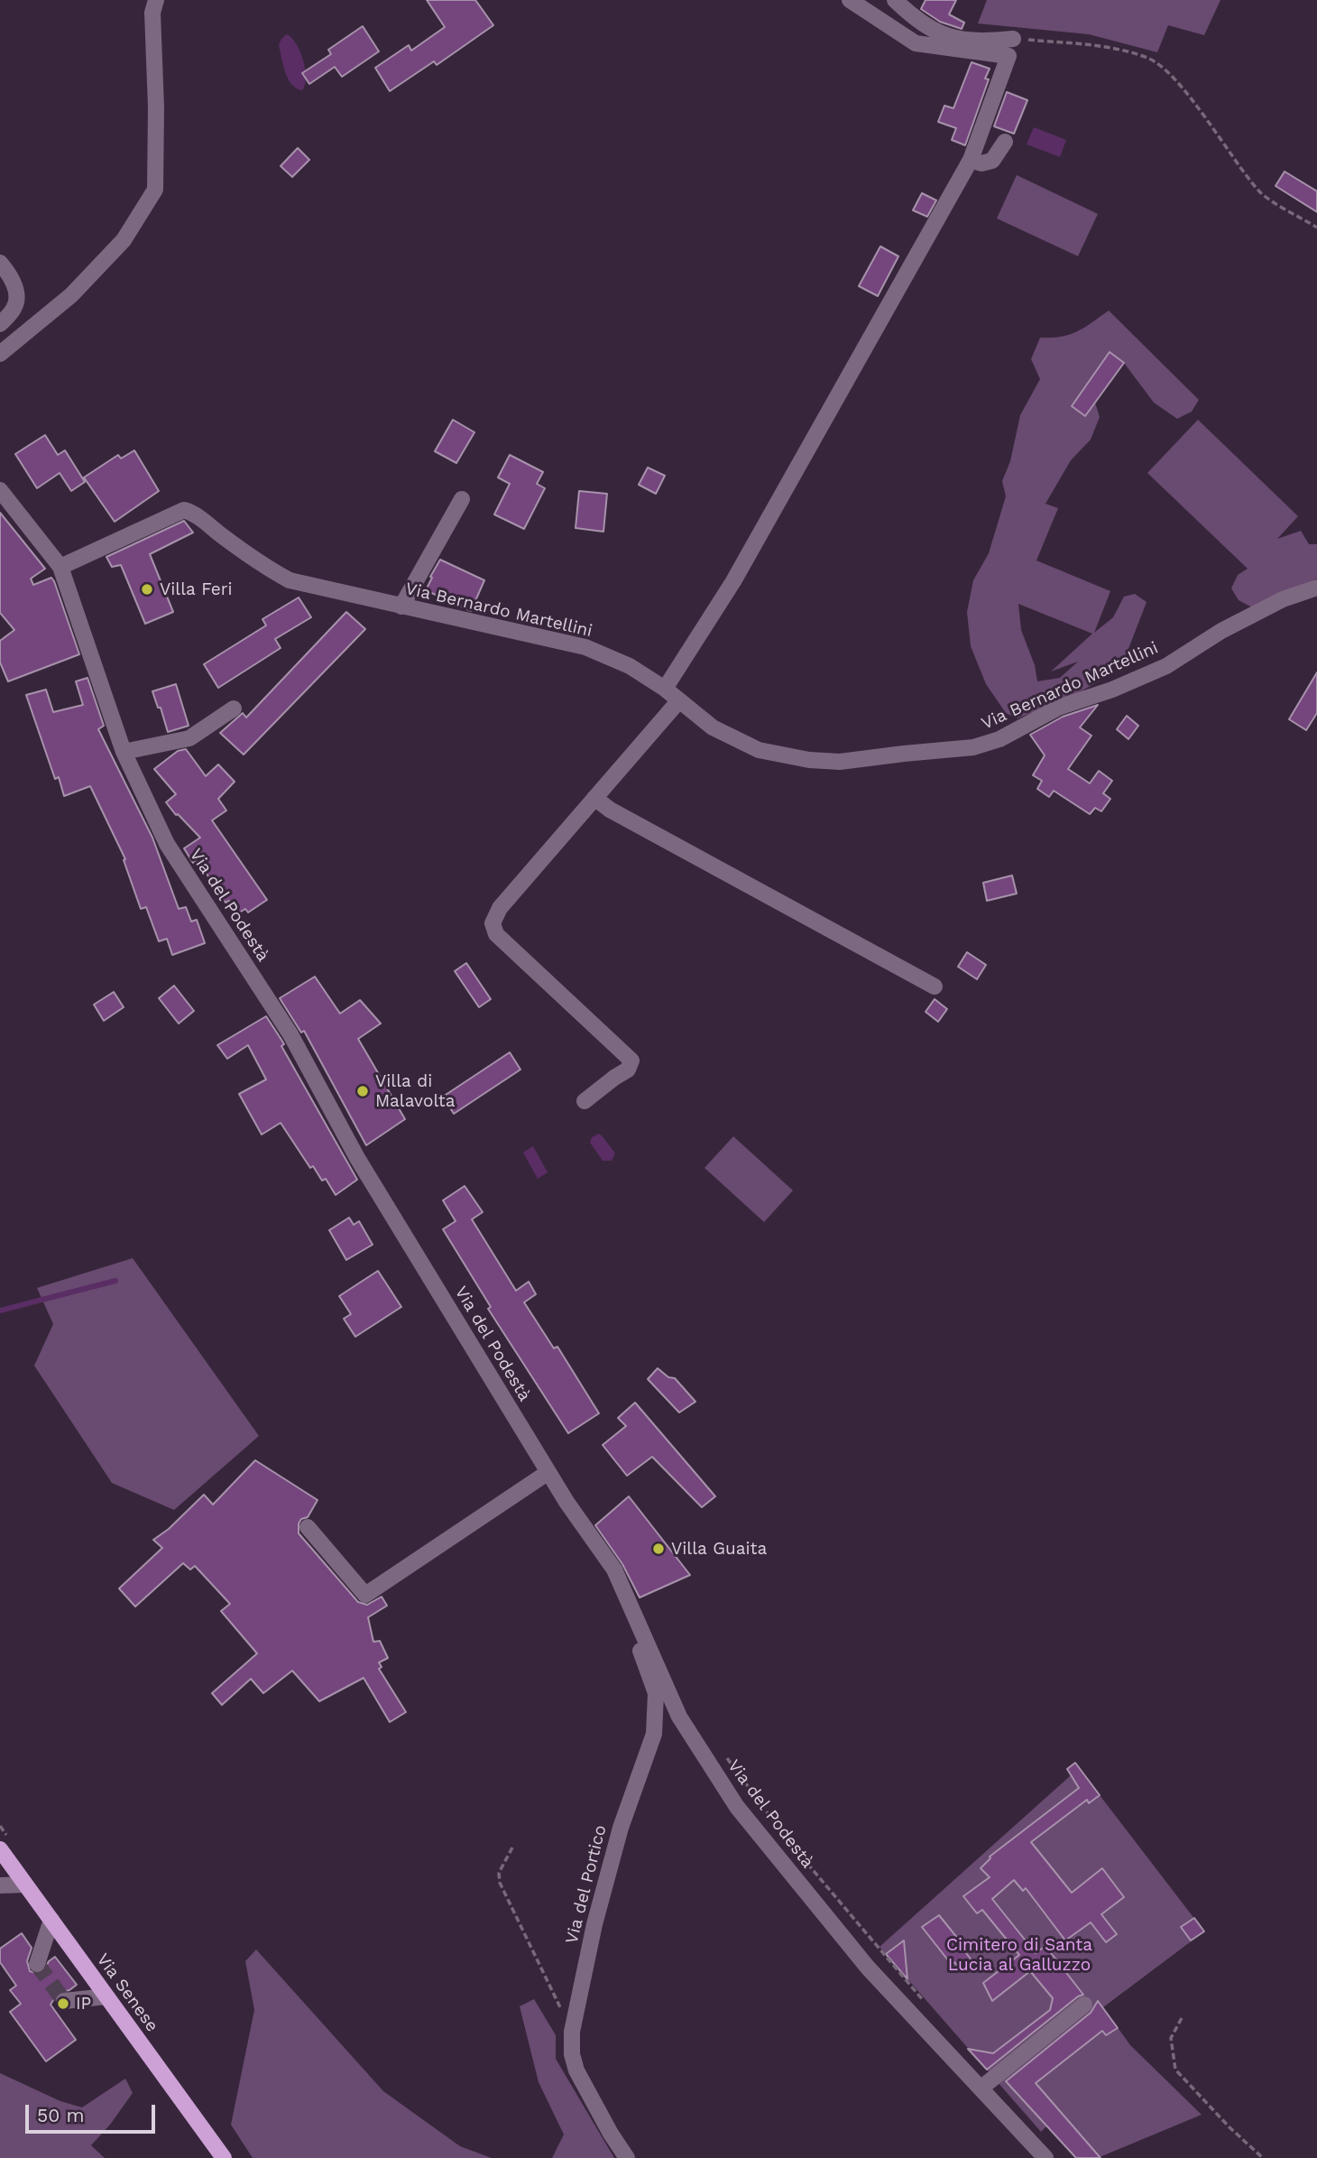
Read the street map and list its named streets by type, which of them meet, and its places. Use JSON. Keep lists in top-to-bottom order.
{
  "streets": {
    "main road": ["Via Senese"],
    "street": ["Via Bernardo Martellini", "Via del Podestà", "Via del Portico"]
  },
  "crossings": [
    ["Via Bernardo Martellini", "Via del Podestà"],
    ["Via del Podestà", "Via del Portico"]
  ],
  "parks": ["Cimitero di Santa Lucia al Galluzzo"],
  "places": [
    "Villa Feri",
    "Villa di Malavolta",
    "Villa Guaita",
    "IP"
  ],
  "scale_bar": "50 m"
}
